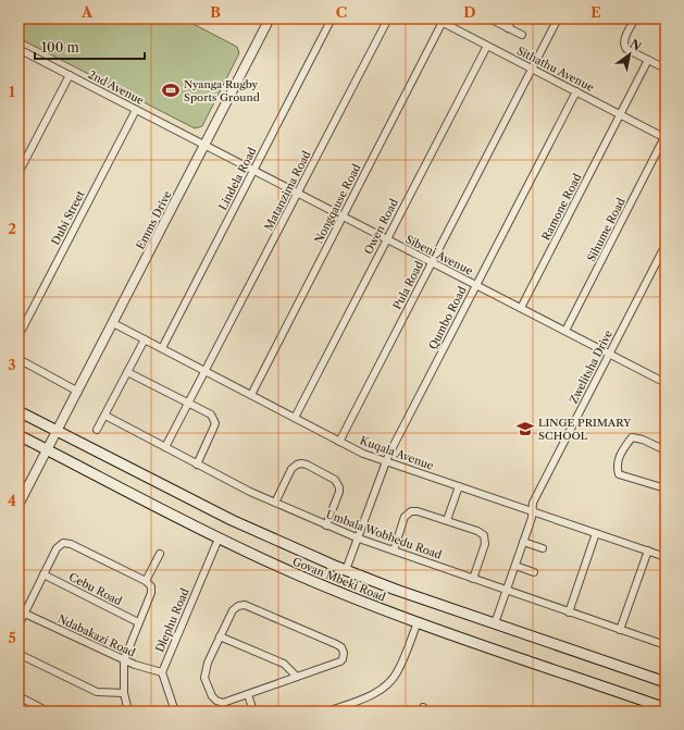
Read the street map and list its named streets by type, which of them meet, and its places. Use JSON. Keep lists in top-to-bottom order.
{
  "streets": {
    "main road": ["Govan Mbeki Road"],
    "street": [
      "Sithathu Avenue",
      "2nd Avenue",
      "Lindela Road",
      "Matanzima Road",
      "Nongqause Road",
      "Ramone Road",
      "Dubi Street",
      "Emms Drive",
      "Owen Road",
      "Sihume Road",
      "Sibeni Avenue",
      "Pula Road",
      "Qumbo Road",
      "Zwelitsha Drive",
      "Kuqala Avenue",
      "Umbala Wobhedu Road",
      "Cebu Road",
      "Dlephu Road",
      "Ndabakazi Road"
    ]
  },
  "crossings": [
    ["Sithathu Avenue", "Nongqause Road"],
    ["Sithathu Avenue", "Ramone Road"],
    ["Sithathu Avenue", "Owen Road"],
    ["Sithathu Avenue", "Sihume Road"],
    ["Sithathu Avenue", "Pula Road"],
    ["Sithathu Avenue", "Qumbo Road"],
    ["2nd Avenue", "Dubi Street"],
    ["2nd Avenue", "Emms Drive"],
    ["2nd Avenue", "Sibeni Avenue"],
    ["Lindela Road", "Sibeni Avenue"],
    ["Lindela Road", "Kuqala Avenue"],
    ["Matanzima Road", "Sibeni Avenue"],
    ["Matanzima Road", "Kuqala Avenue"],
    ["Matanzima Road", "Umbala Wobhedu Road"],
    ["Nongqause Road", "Sibeni Avenue"],
    ["Nongqause Road", "Kuqala Avenue"],
    ["Ramone Road", "Sibeni Avenue"],
    ["Emms Drive", "Sibeni Avenue"],
    ["Emms Drive", "Kuqala Avenue"],
    ["Emms Drive", "Govan Mbeki Road"],
    ["Owen Road", "Sibeni Avenue"],
    ["Owen Road", "Kuqala Avenue"],
    ["Sihume Road", "Sibeni Avenue"],
    ["Sibeni Avenue", "Pula Road"],
    ["Sibeni Avenue", "Qumbo Road"],
    ["Sibeni Avenue", "Zwelitsha Drive"],
    ["Pula Road", "Kuqala Avenue"],
    ["Qumbo Road", "Kuqala Avenue"],
    ["Qumbo Road", "Umbala Wobhedu Road"],
    ["Qumbo Road", "Govan Mbeki Road"],
    ["Zwelitsha Drive", "Kuqala Avenue"],
    ["Zwelitsha Drive", "Umbala Wobhedu Road"],
    ["Zwelitsha Drive", "Govan Mbeki Road"],
    ["Govan Mbeki Road", "Dlephu Road"],
    ["Dlephu Road", "Ndabakazi Road"]
  ],
  "places": {
    "sports": ["Nyanga Rugby Sports Ground"],
    "school or university": ["LINGE PRIMARY SCHOOL"]
  },
  "scale_bar": "100 m",
  "north": "top right",
  "grid": {
    "columns": [
      "A",
      "B",
      "C",
      "D",
      "E"
    ],
    "rows": [
      "1",
      "2",
      "3",
      "4",
      "5"
    ]
  }
}
